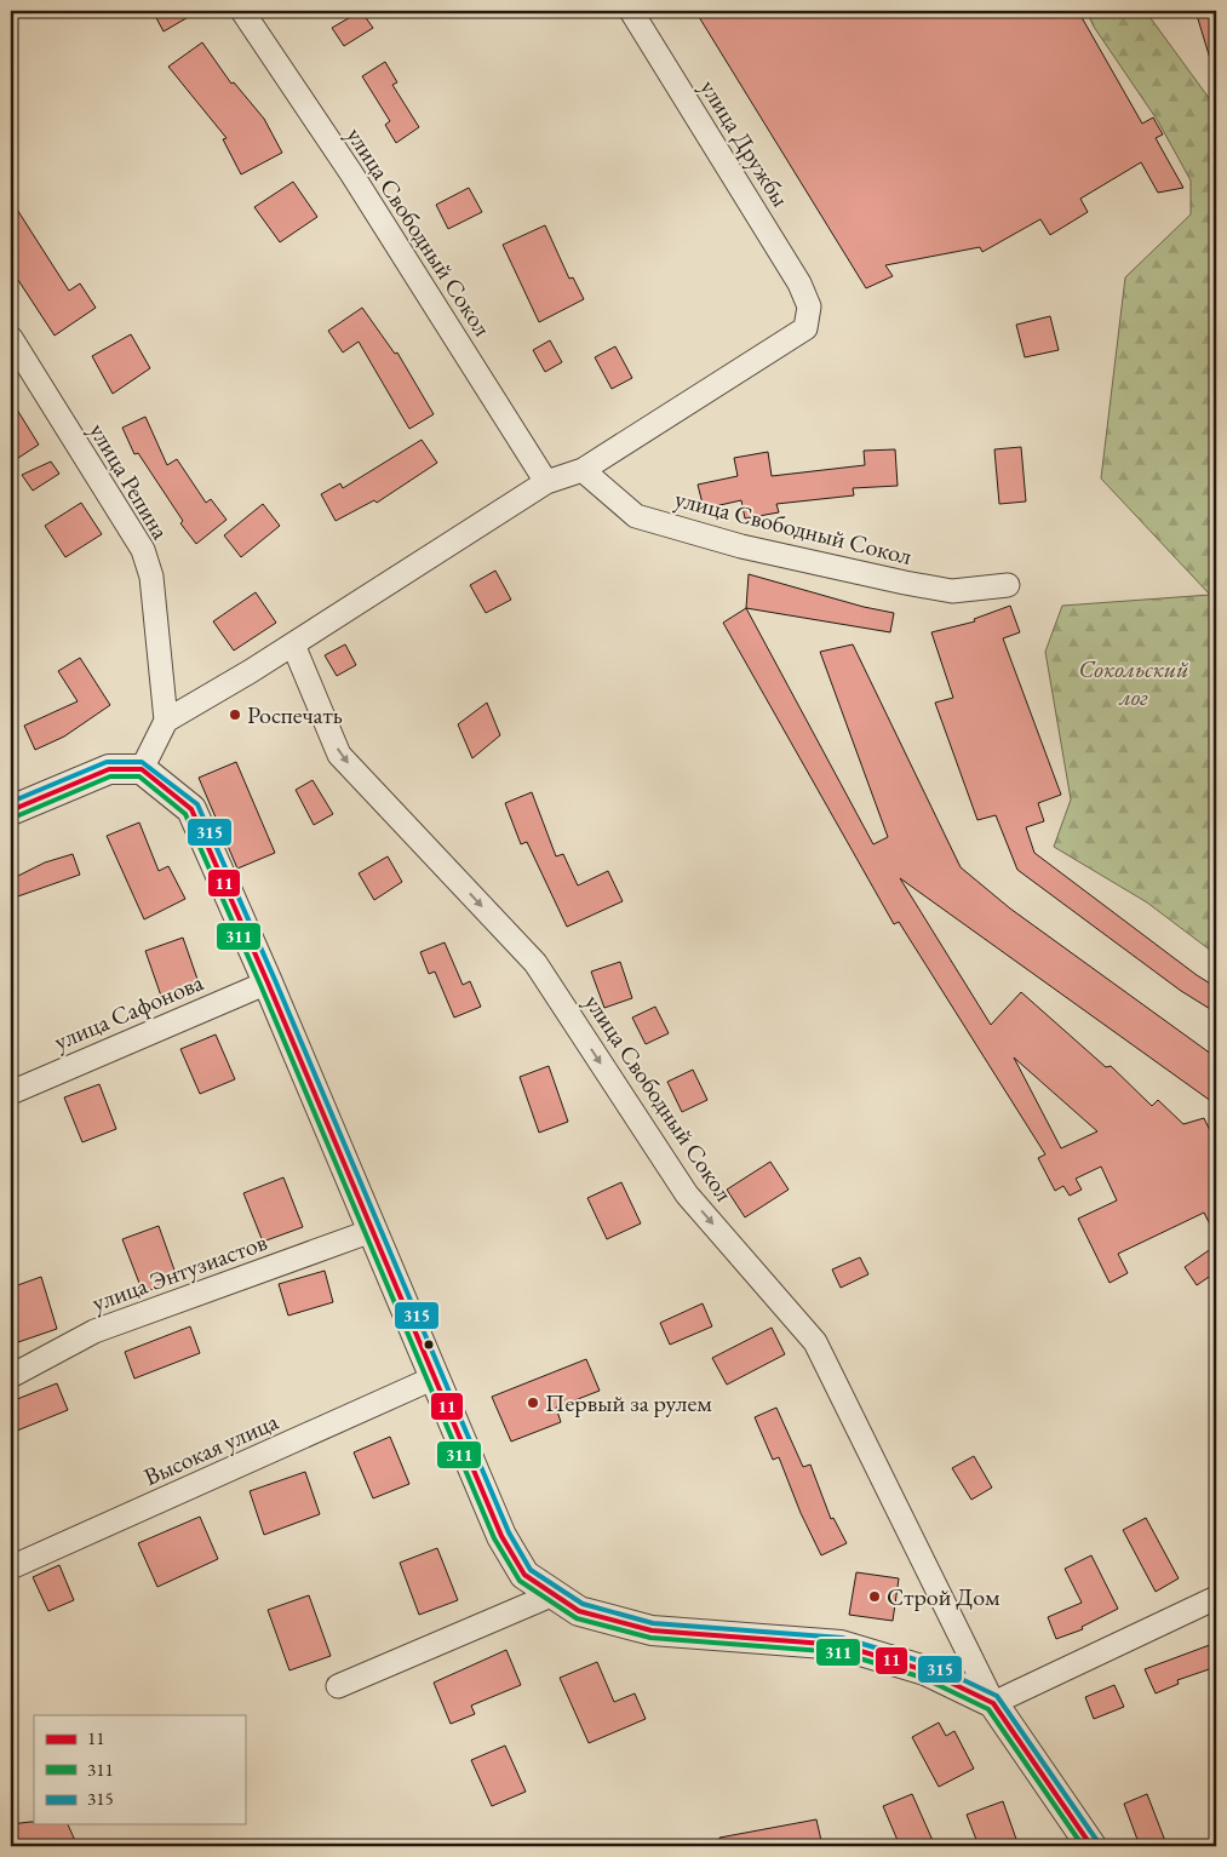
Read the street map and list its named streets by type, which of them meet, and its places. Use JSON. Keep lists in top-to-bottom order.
{
  "streets": {
    "street": [
      "улица Дружбы",
      "улица Свободный Сокол",
      "улица Репина",
      "улица Сафонова",
      "улица Энтузиастов",
      "Высокая улица"
    ]
  },
  "crossings": [
    ["улица Дружбы", "улица Свободный Сокол"]
  ],
  "one_way": ["улица Свободный Сокол"],
  "parks": ["Сокольский лог"],
  "places": ["Роспечать", "Первый за рулем", "Строй Дом"],
  "lines": ["transit line 315", "transit line 11", "transit line 311"],
  "legend": ["11", "311", "315"]
}
